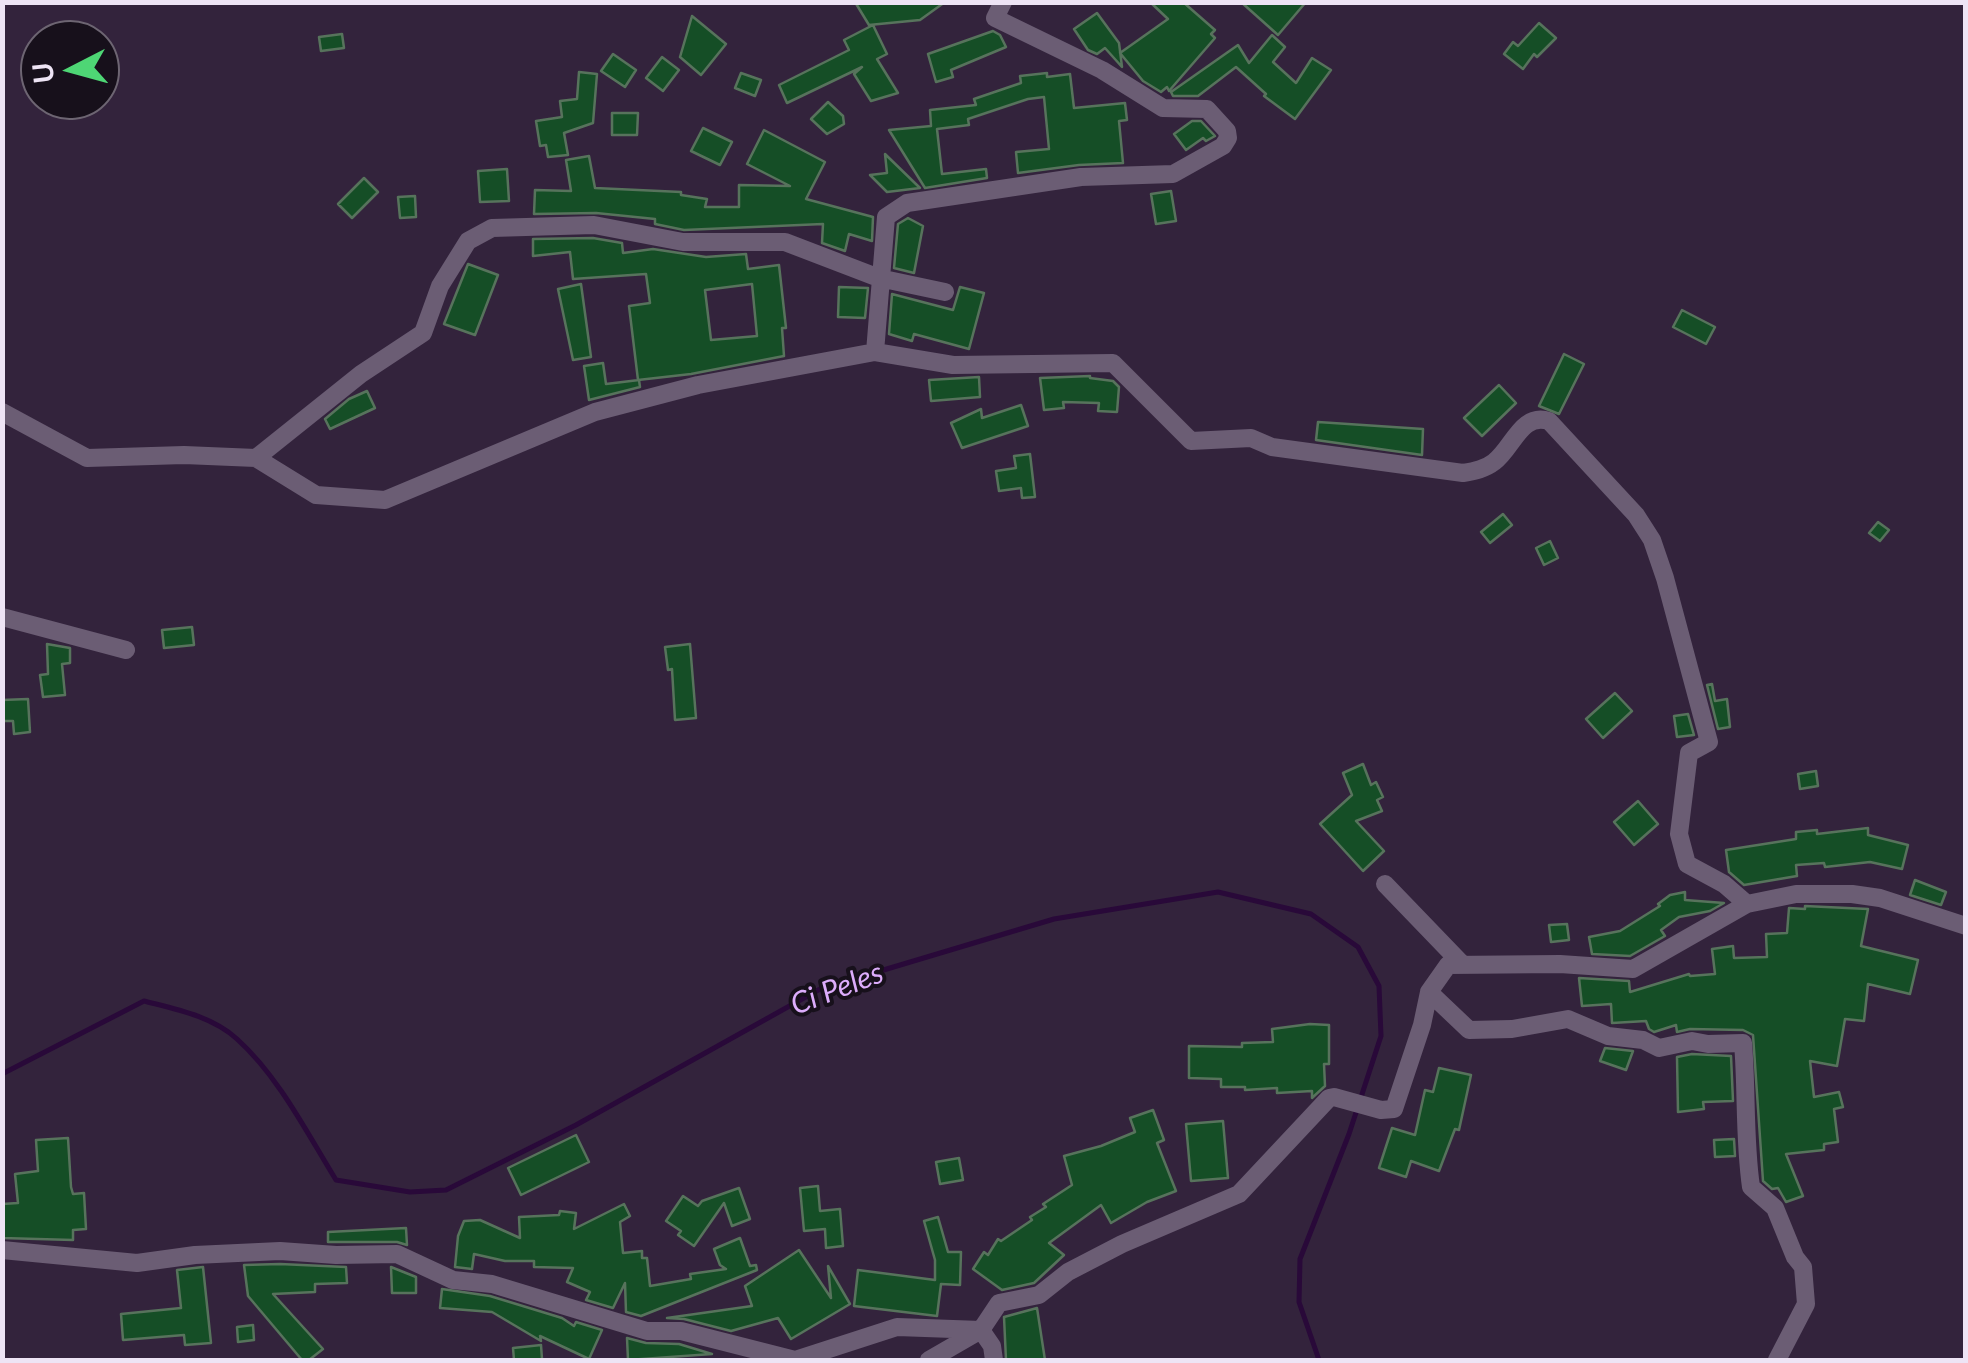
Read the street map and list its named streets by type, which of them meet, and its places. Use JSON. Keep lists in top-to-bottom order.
{
  "water": ["Ci Peles"],
  "north": "left"
}
